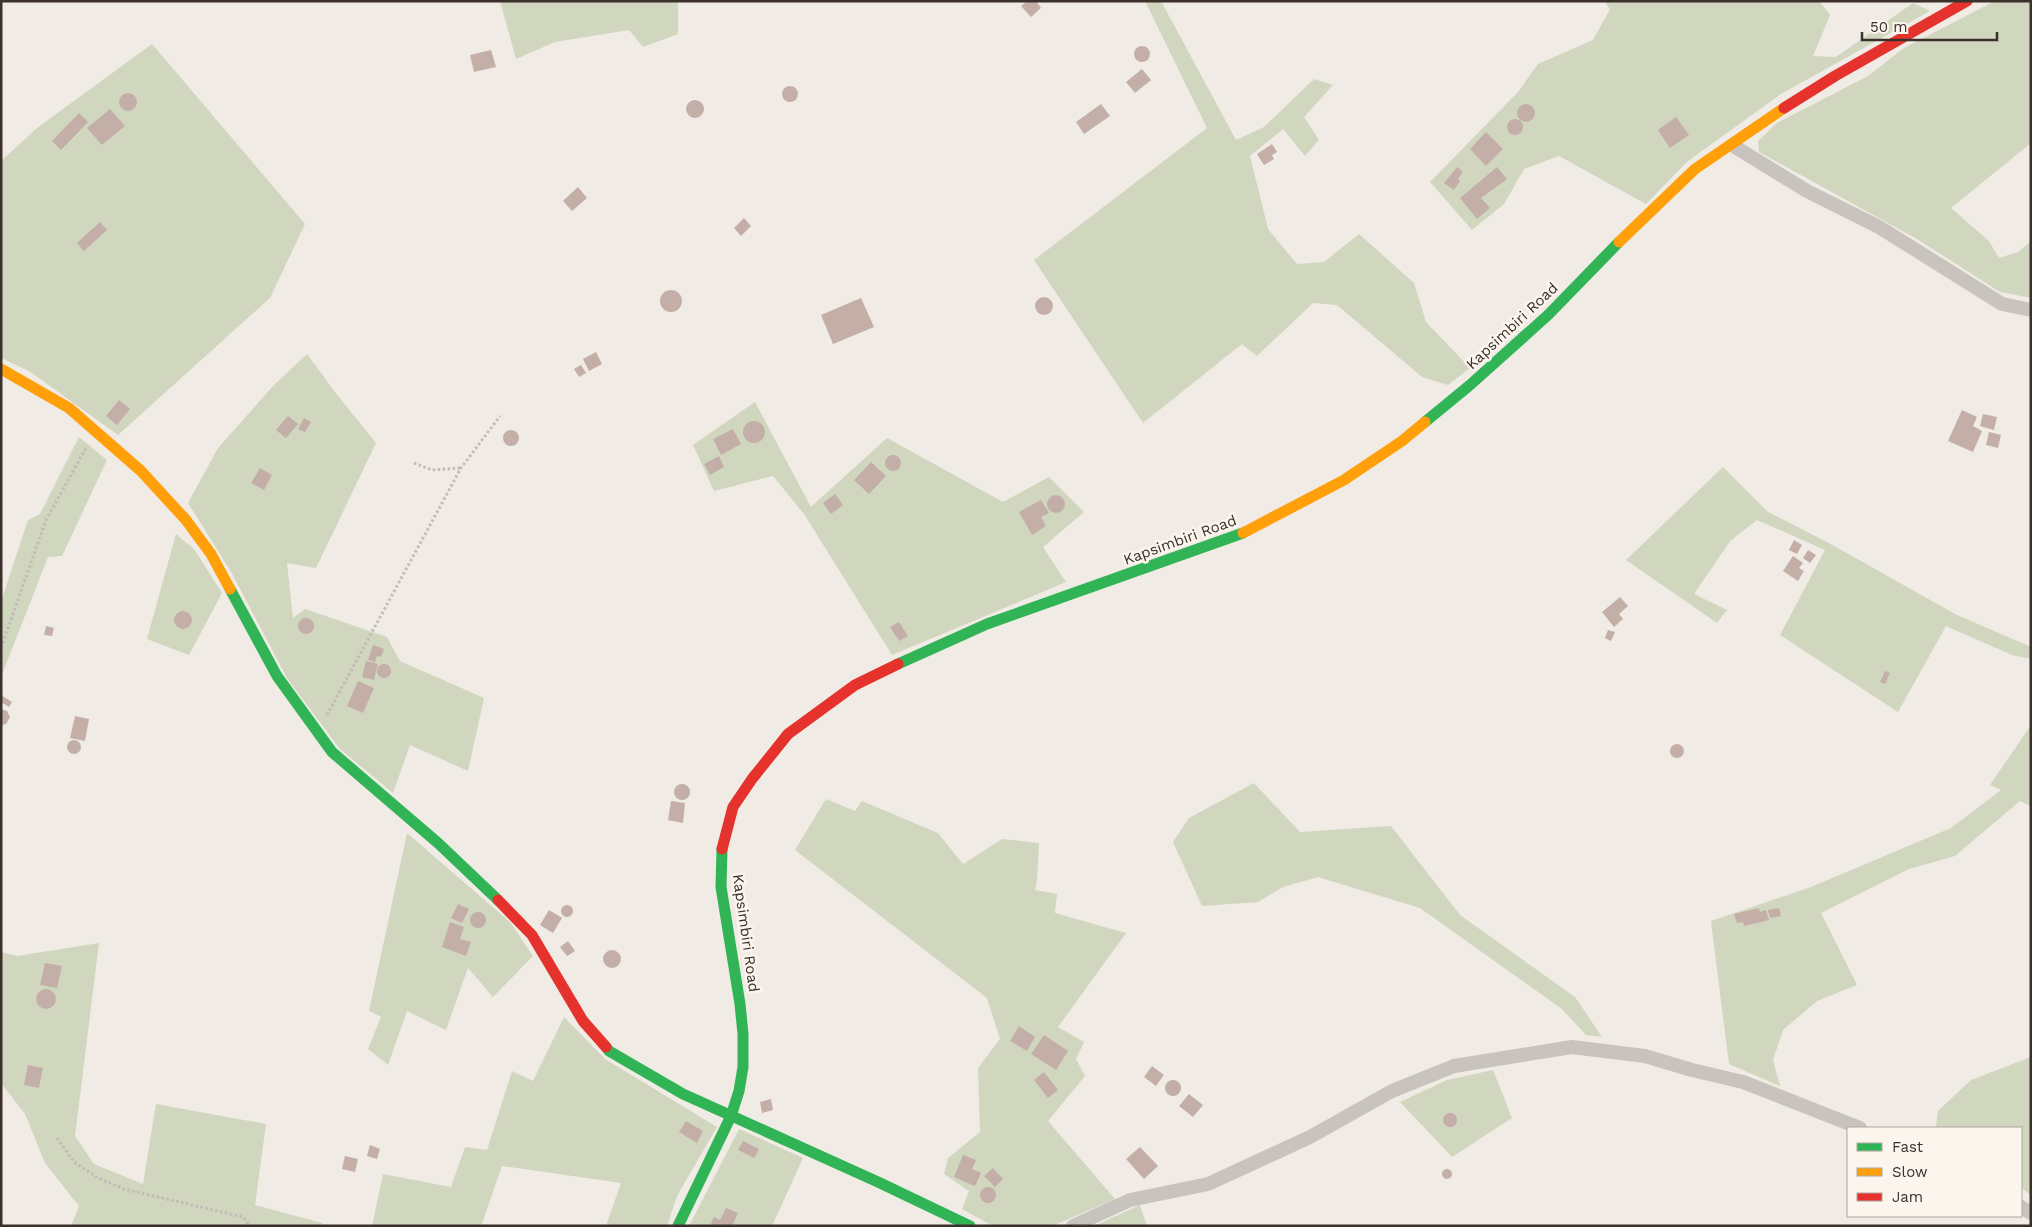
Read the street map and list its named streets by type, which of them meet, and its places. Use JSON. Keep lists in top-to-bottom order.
{
  "streets": {
    "street": ["Kapsimbiri Road"]
  },
  "legend": ["Fast", "Slow", "Jam"],
  "scale_bar": "50 m"
}
